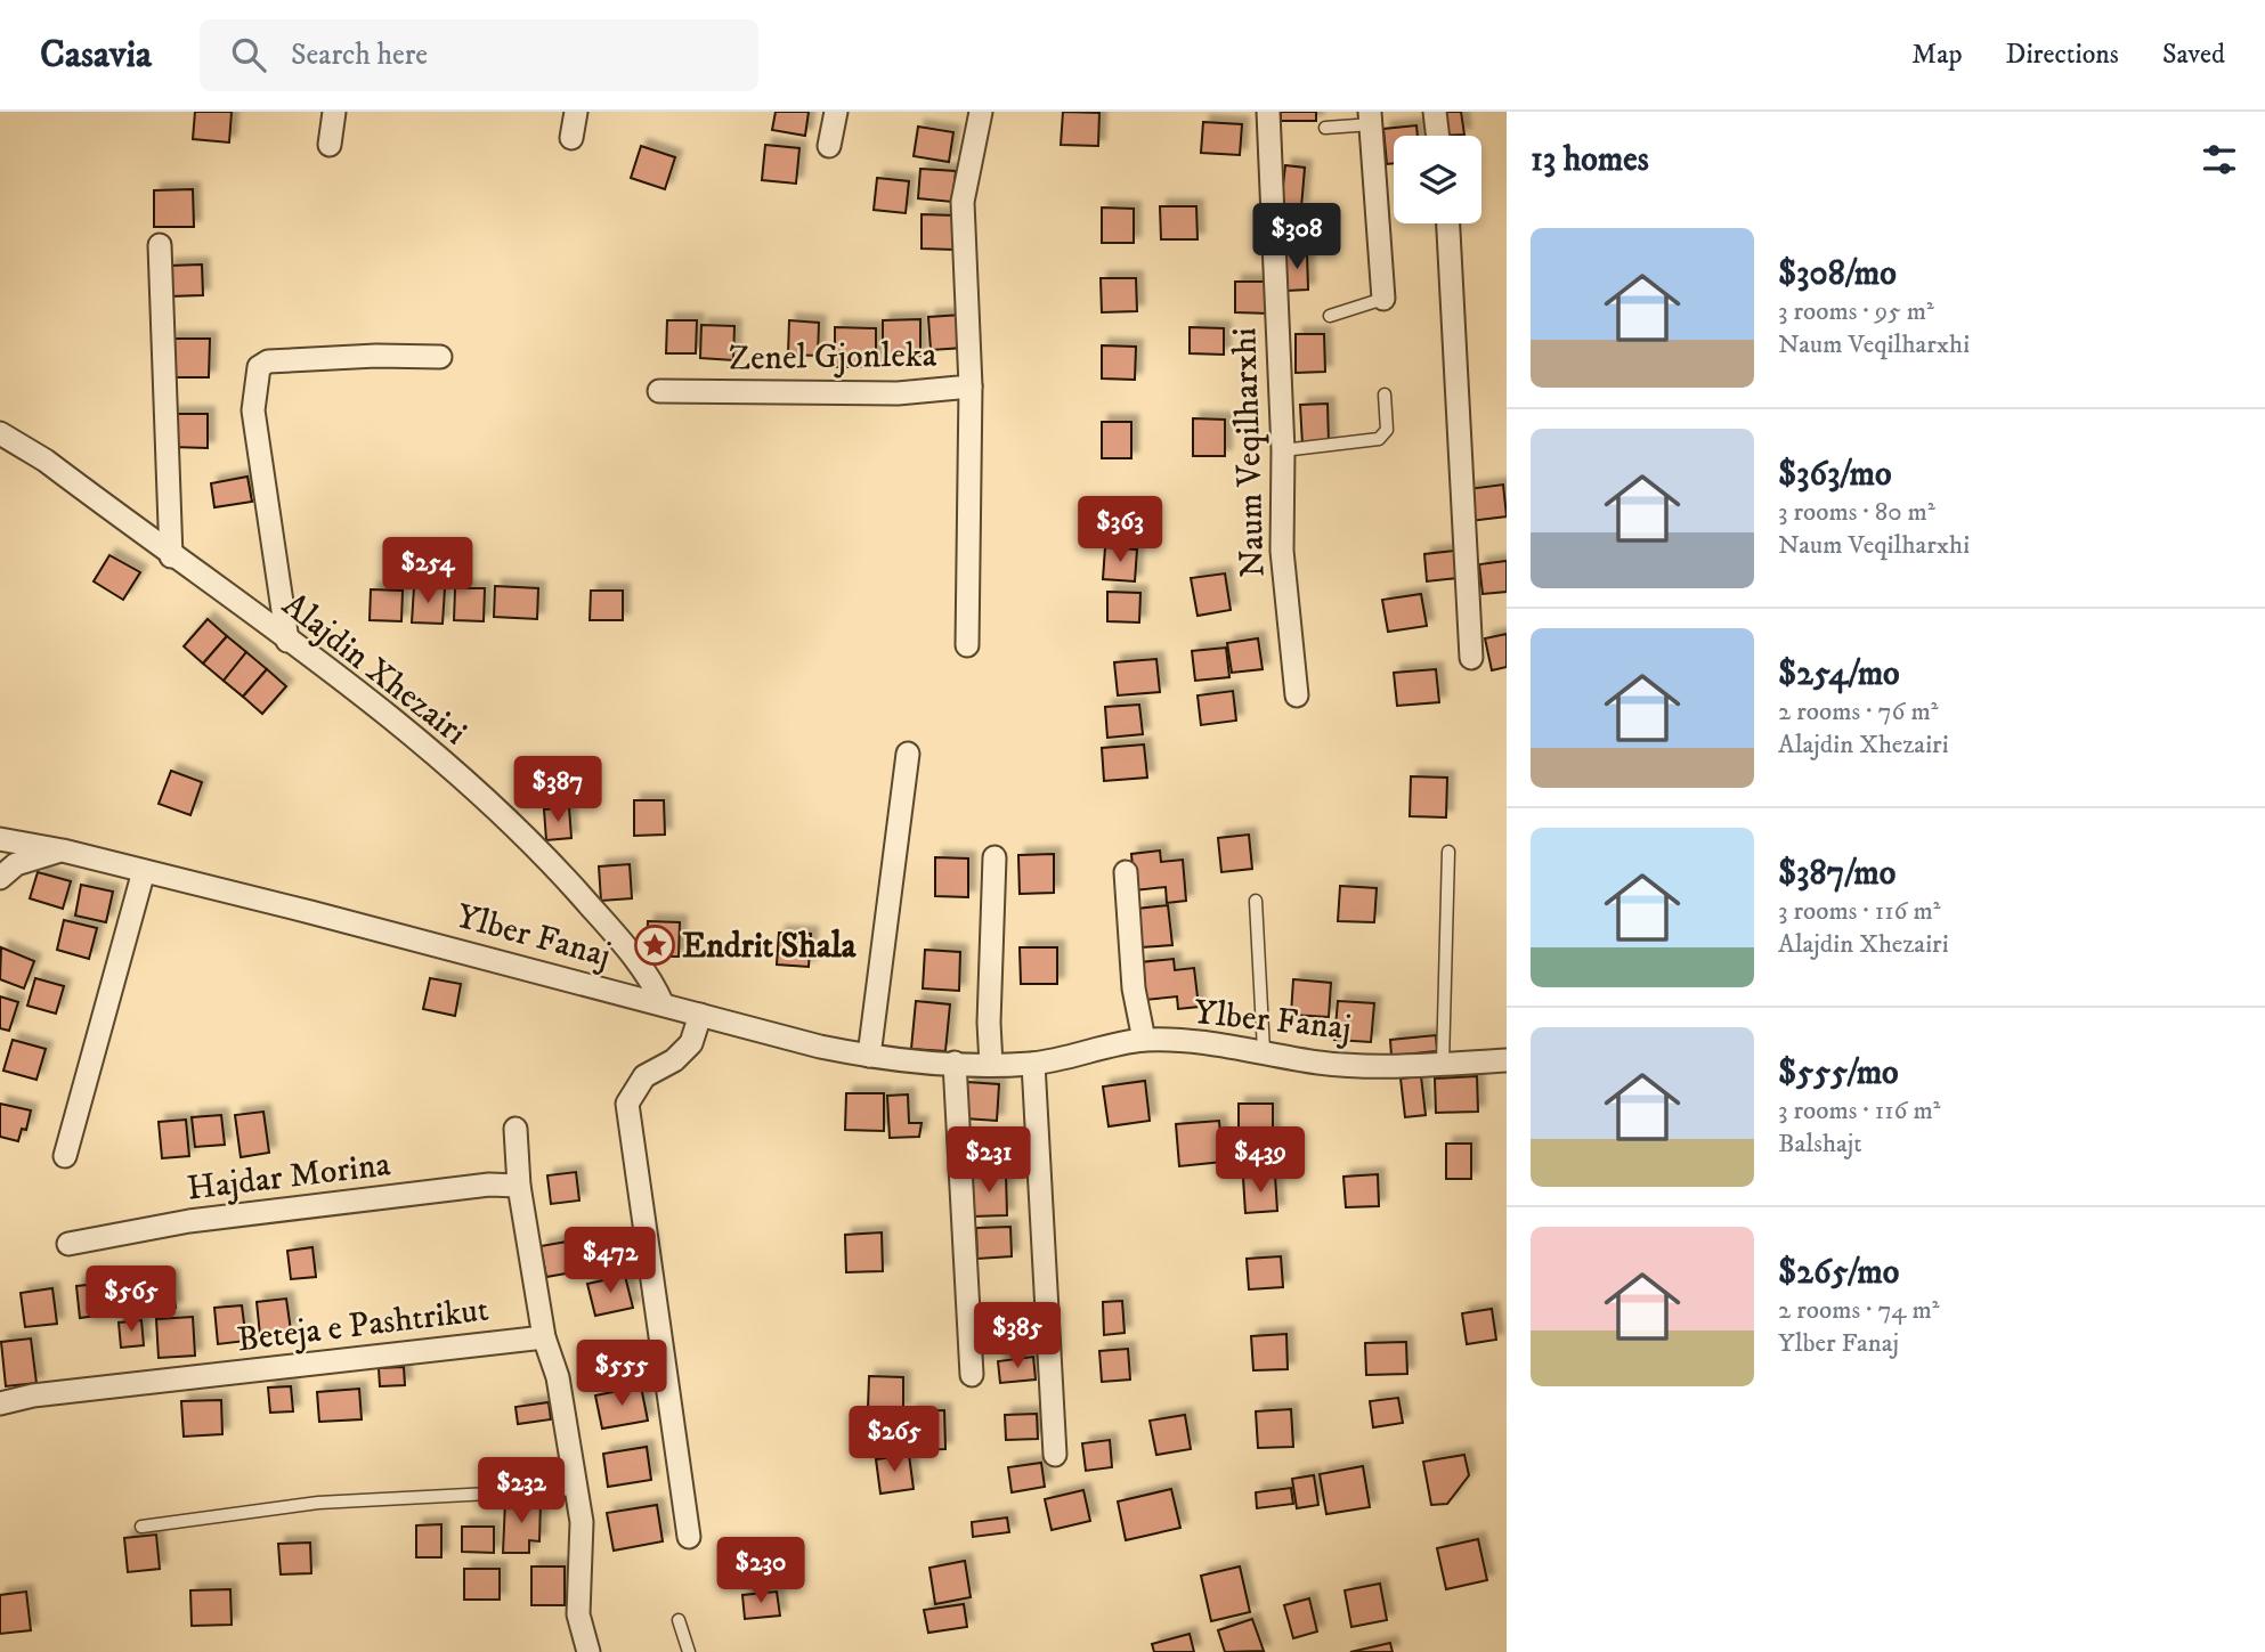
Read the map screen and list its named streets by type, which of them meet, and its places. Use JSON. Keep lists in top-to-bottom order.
{
  "streets": {
    "street": [
      "Zenel Gjonleka",
      "Naum Veqilharxhi",
      "Alajdin Xhezairi",
      "Ylber Fanaj",
      "Hajdar Morina",
      "Beteja e Pashtrikut"
    ]
  },
  "crossings": [
    ["Alajdin Xhezairi", "Ylber Fanaj"]
  ],
  "places": {
    "place": ["Endrit Shala"]
  },
  "page": {
    "header": "Casavia",
    "search": "Search here",
    "nav": ["Map", "Directions", "Saved"],
    "heading": "13 homes",
    "price": [
      "$308",
      "$363",
      "$254",
      "$387",
      "$231",
      "$439",
      "$472",
      "$565",
      "$385",
      "$555",
      "$265",
      "$232",
      "$230"
    ],
    "list": [
      {
        "name": "$308/mo",
        "note": "3 rooms · 95 m² · Naum Veqilharxhi"
      },
      {
        "name": "$363/mo",
        "note": "3 rooms · 80 m² · Naum Veqilharxhi"
      },
      {
        "name": "$254/mo",
        "note": "2 rooms · 76 m² · Alajdin Xhezairi"
      },
      {
        "name": "$387/mo",
        "note": "3 rooms · 116 m² · Alajdin Xhezairi"
      },
      {
        "name": "$555/mo",
        "note": "3 rooms · 116 m² · Balshajt"
      },
      {
        "name": "$265/mo",
        "note": "2 rooms · 74 m² · Ylber Fanaj"
      }
    ]
  }
}
